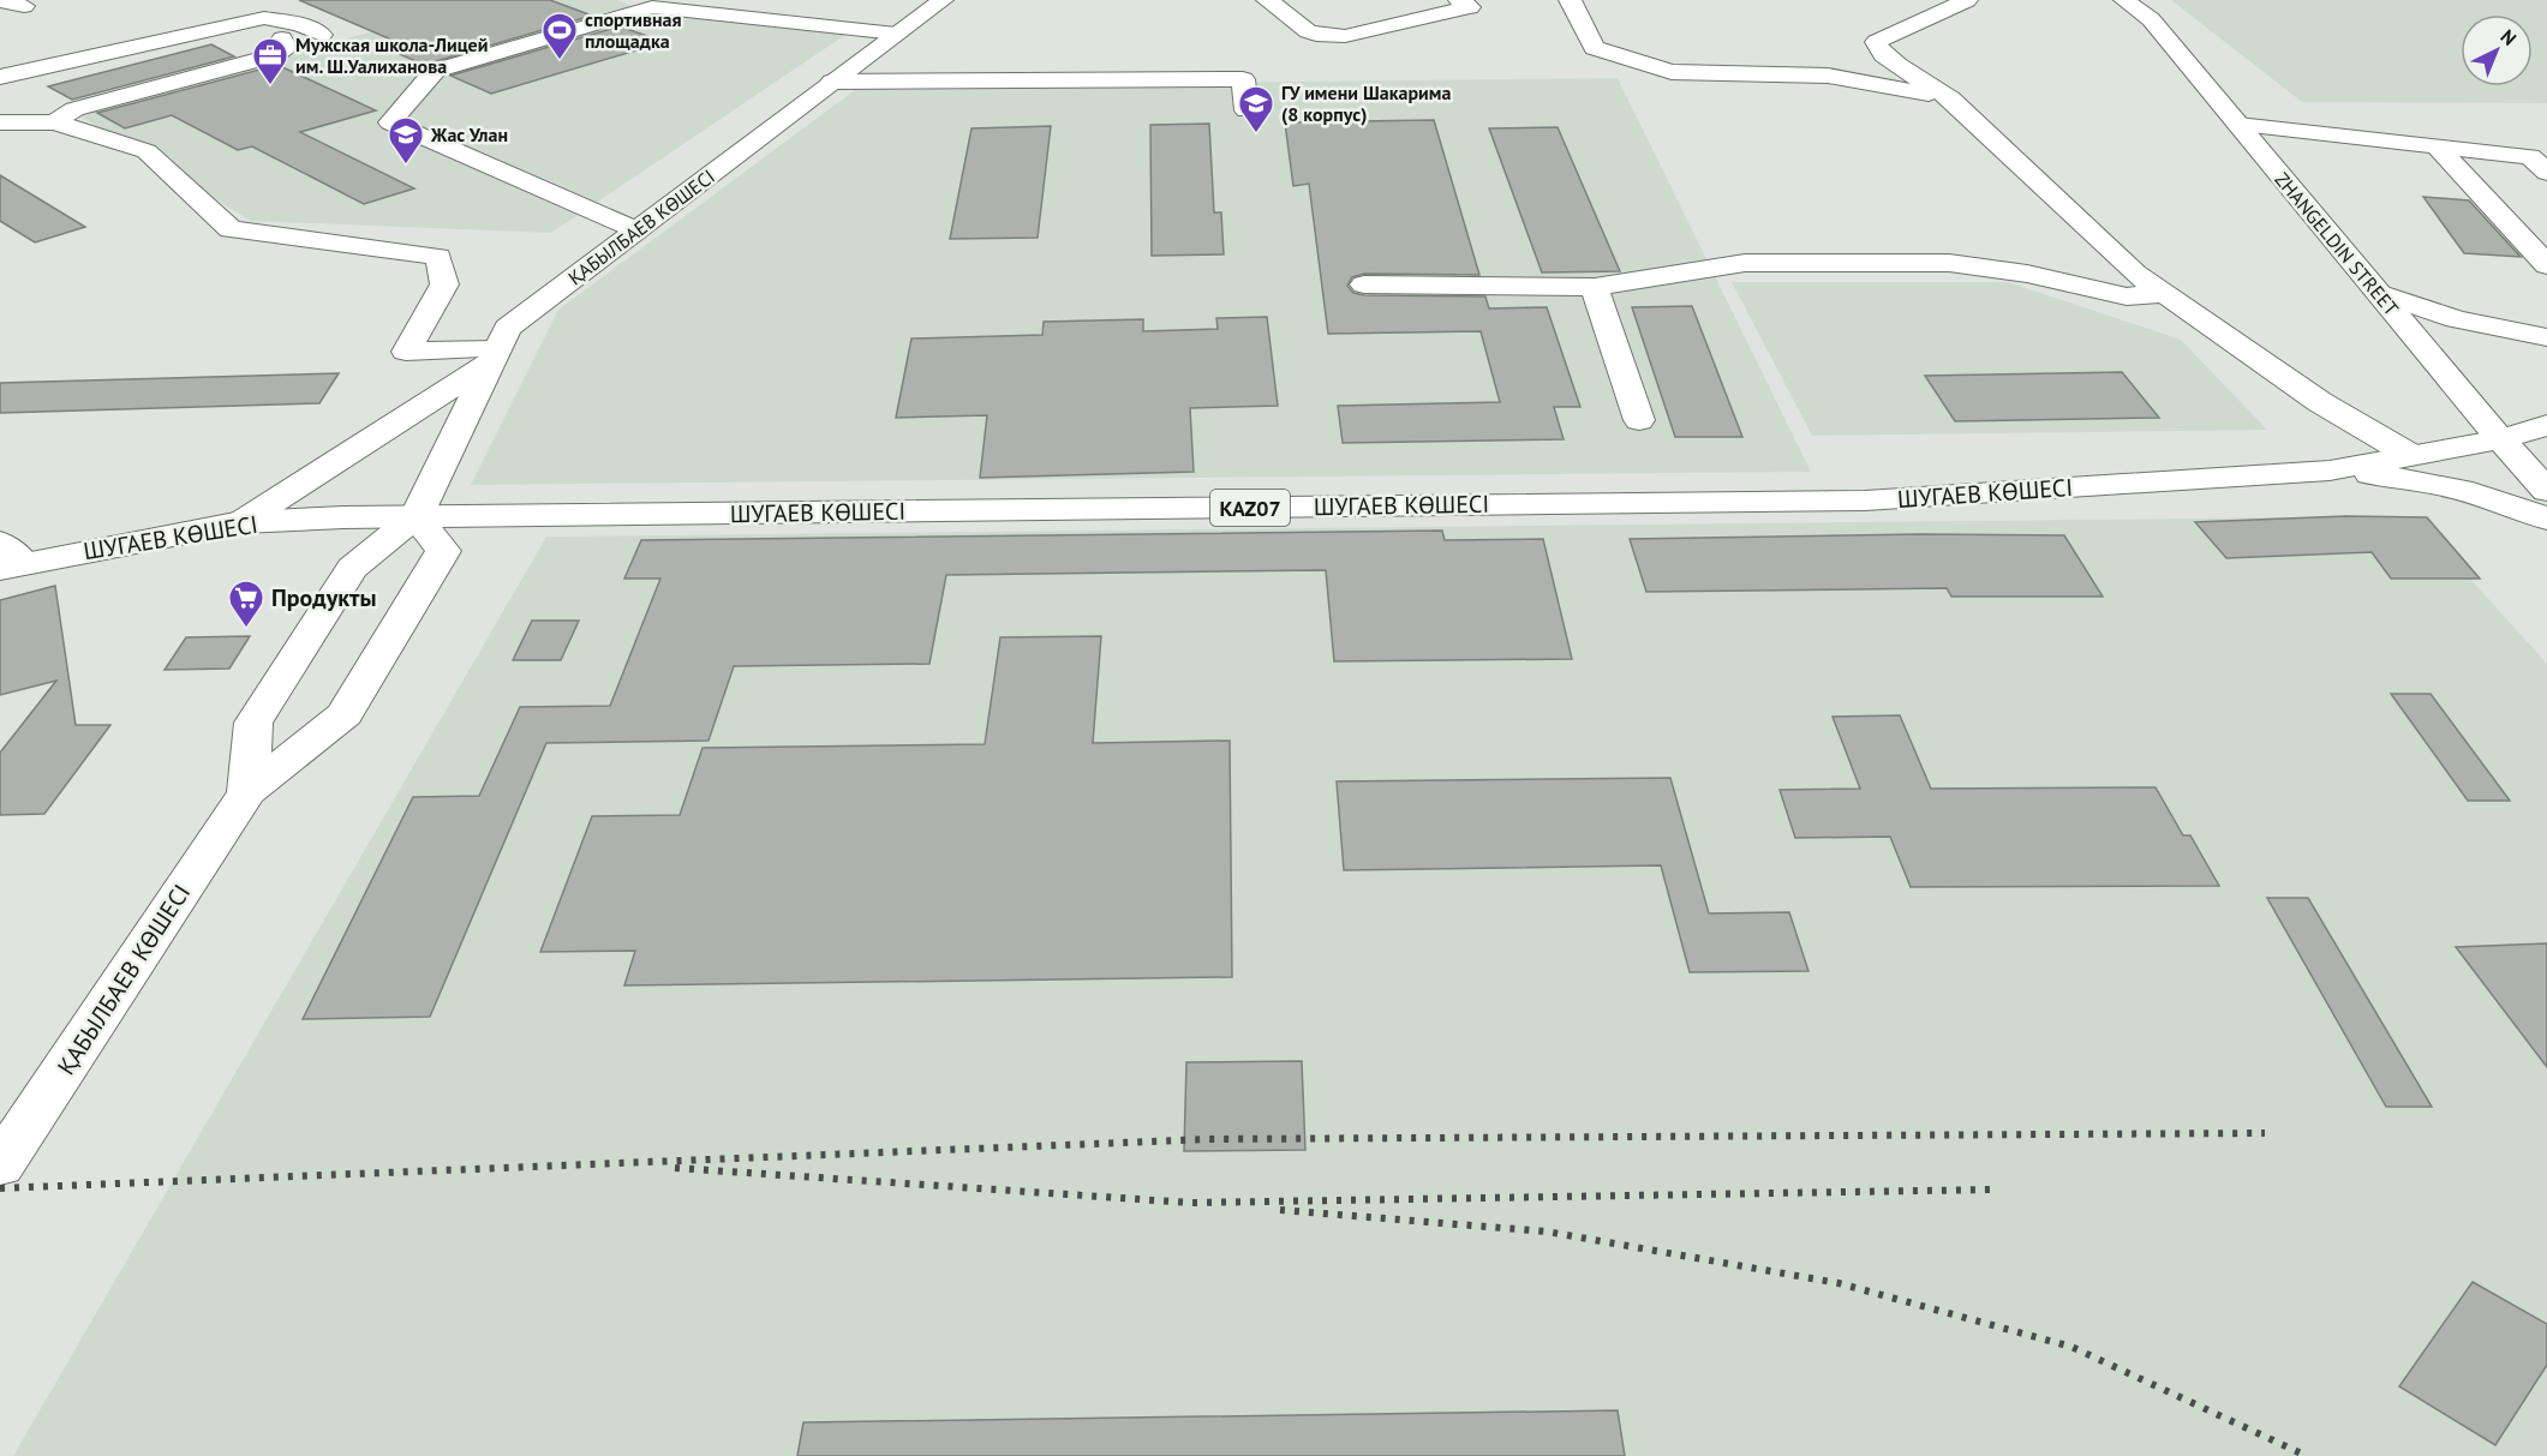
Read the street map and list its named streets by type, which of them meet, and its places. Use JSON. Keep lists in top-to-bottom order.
{
  "streets": {
    "main road": [
      "ҚАБЫЛБАЕВ КӨШЕСІ",
      "ZHANGELDIN STREET",
      "ШУГАЕВ КӨШЕСІ",
      "KAZ07"
    ]
  },
  "crossings": [
    ["ҚАБЫЛБАЕВ КӨШЕСІ", "ШУГАЕВ КӨШЕСІ"],
    ["ZHANGELDIN STREET", "ШУГАЕВ КӨШЕСІ"],
    ["ZHANGELDIN STREET", "KAZ07"],
    ["ШУГАЕВ КӨШЕСІ", "KAZ07"]
  ],
  "places": {
    "sports": ["спортивная площадка"],
    "office": ["Мужская школа-Лицей им. Ш.Уалиханова"],
    "school or university": ["ГУ имени Шакарима (8 корпус)", "Жас Улан"],
    "supermarket": ["Продукты"]
  },
  "north": "top right"
}
